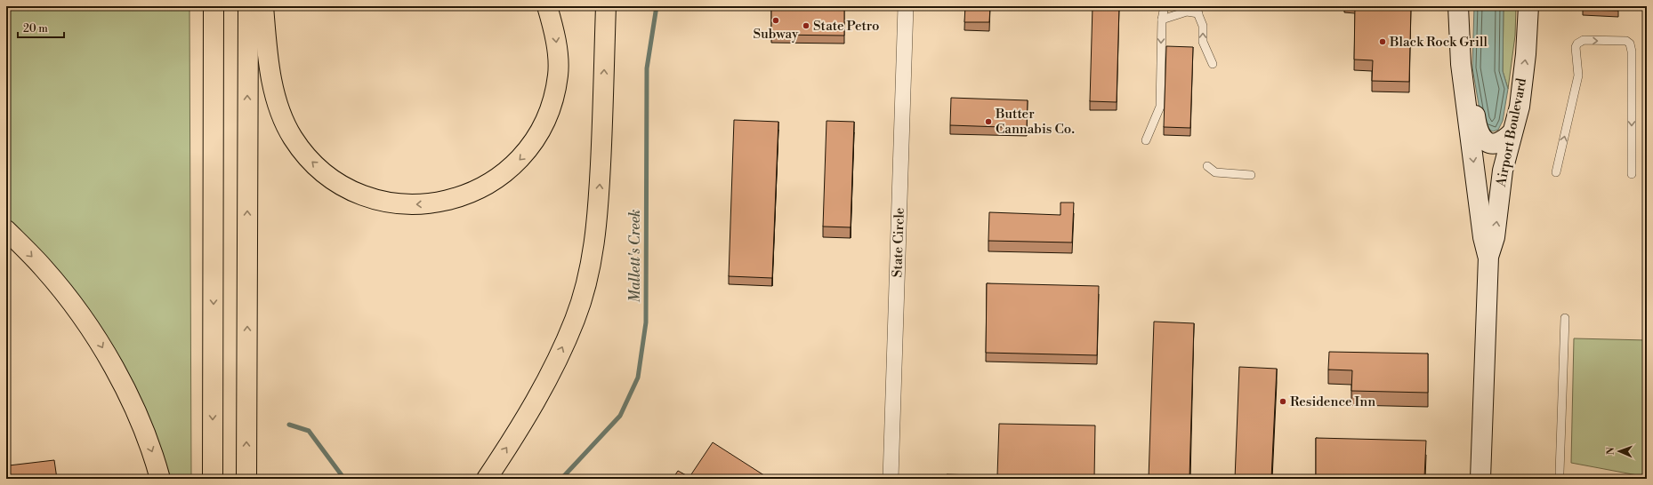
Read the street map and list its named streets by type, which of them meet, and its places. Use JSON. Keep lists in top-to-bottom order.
{
  "streets": {
    "street": ["Airport Boulevard", "State Circle"]
  },
  "water": ["Mallett's Creek"],
  "places": [
    "Subway",
    "State Petro",
    "Black Rock Grill",
    "Butter Cannabis Co.",
    "Residence Inn"
  ],
  "scale_bar": "20 m",
  "north": "left"
}
